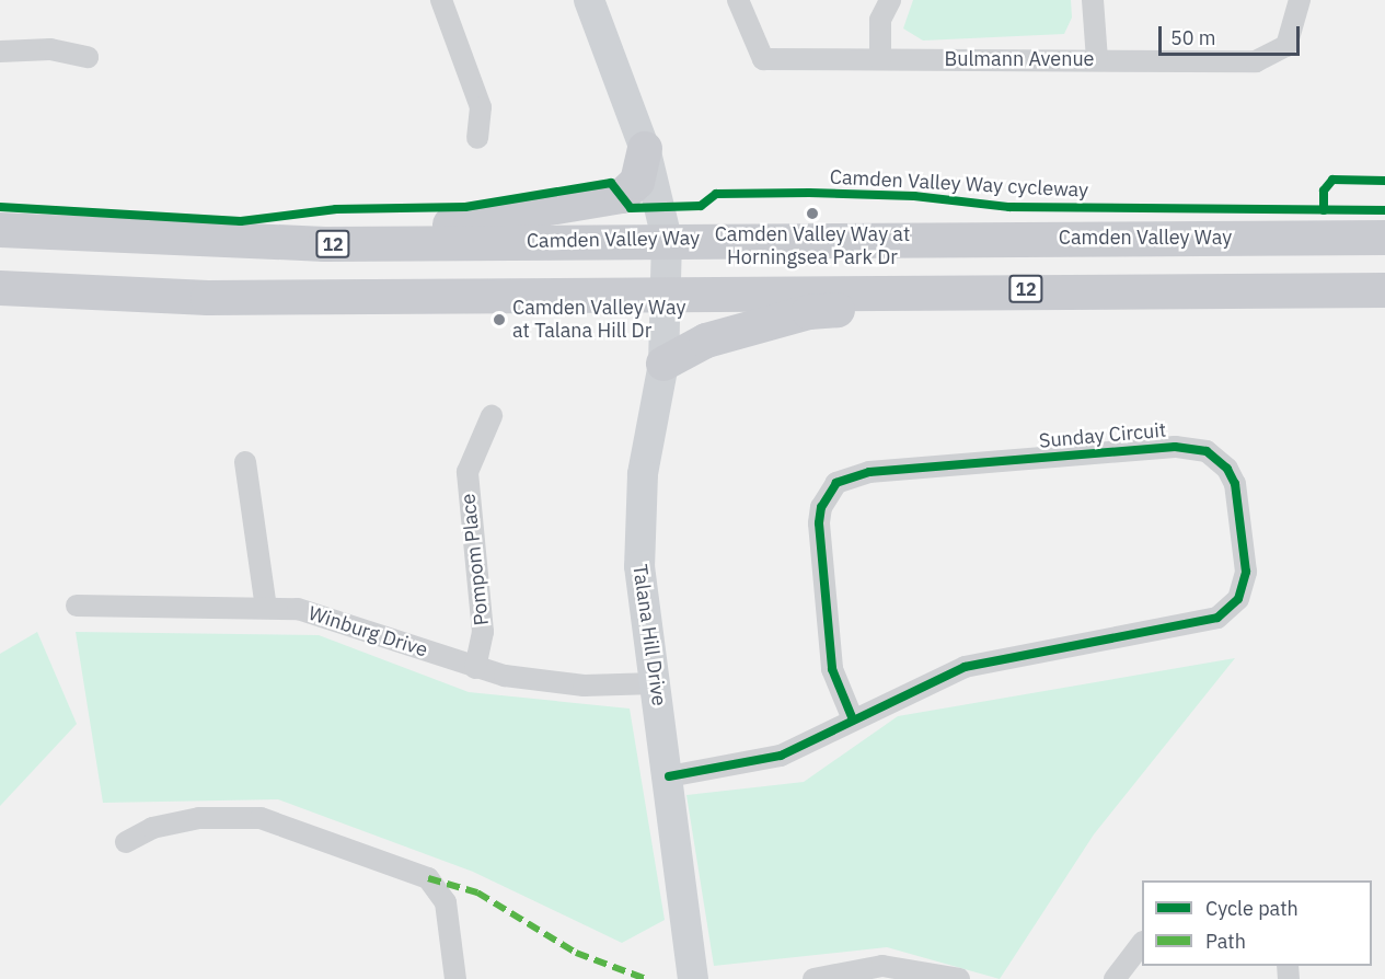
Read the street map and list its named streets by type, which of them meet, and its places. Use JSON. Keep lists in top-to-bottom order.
{
  "streets": {
    "main road": ["Camden Valley Way", "12"],
    "street": [
      "Bulmann Avenue",
      "Sunday Circuit",
      "Pompom Place",
      "Winburg Drive",
      "Talana Hill Drive"
    ],
    "cycle path": ["Camden Valley Way cycleway"]
  },
  "crossings": [
    ["Camden Valley Way", "Talana Hill Drive"],
    ["12", "Talana Hill Drive"],
    ["Sunday Circuit", "Talana Hill Drive"],
    ["Pompom Place", "Winburg Drive"],
    ["Winburg Drive", "Talana Hill Drive"]
  ],
  "places": ["Camden Valley Way at Horningsea Park Dr", "Camden Valley Way at Talana Hill Dr"],
  "legend": ["Cycle path", "Path"],
  "scale_bar": "50 m"
}
